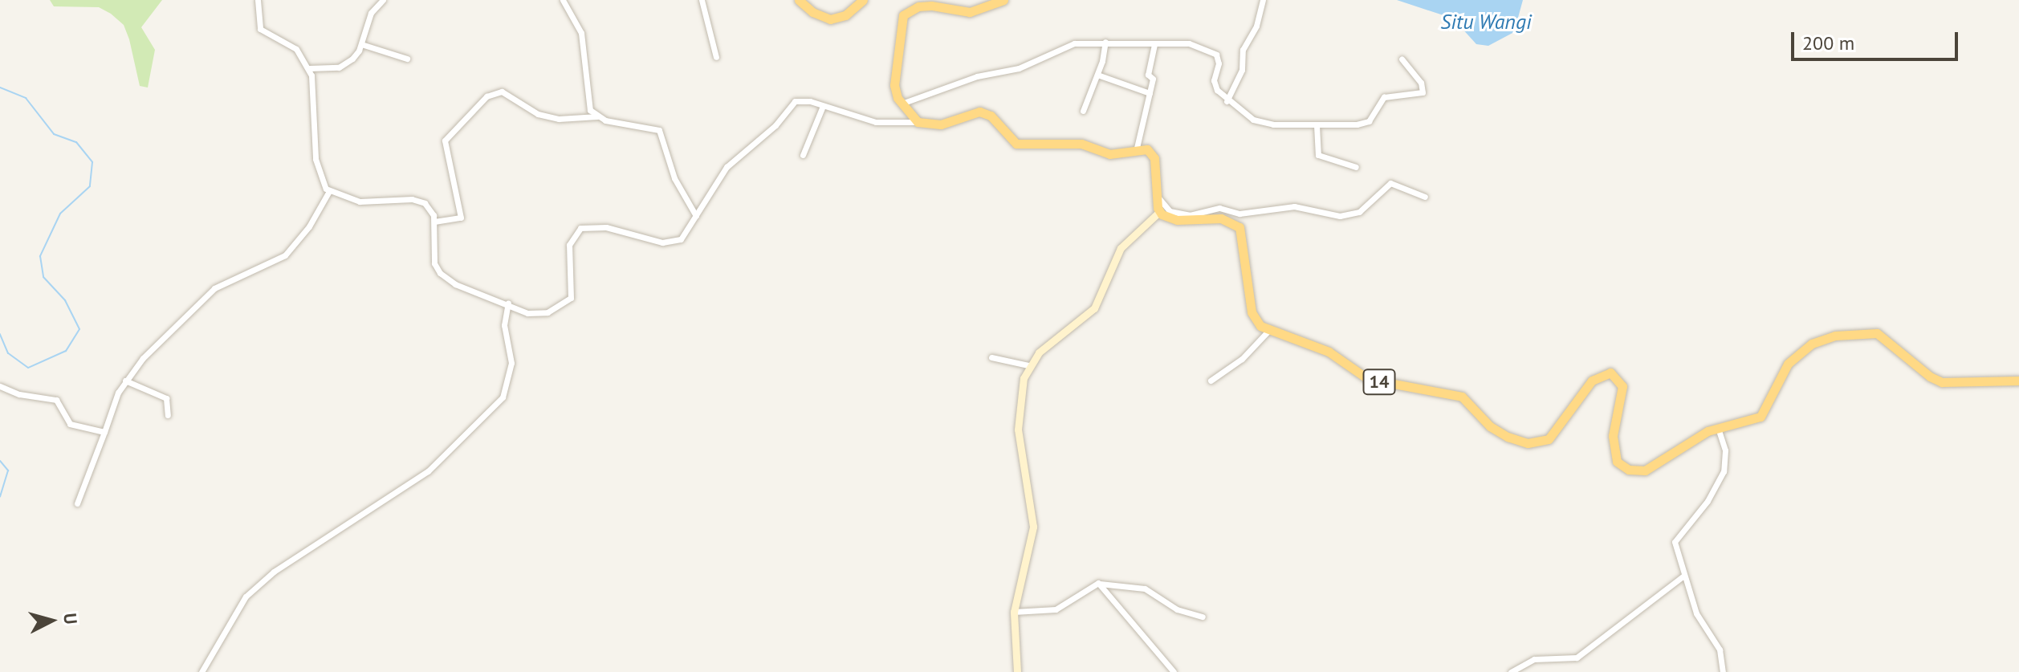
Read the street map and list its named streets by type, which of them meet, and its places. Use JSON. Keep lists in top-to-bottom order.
{
  "streets": {
    "highway": ["14"]
  },
  "water": ["Situ Wangi"],
  "scale_bar": "200 m",
  "north": "right"
}
